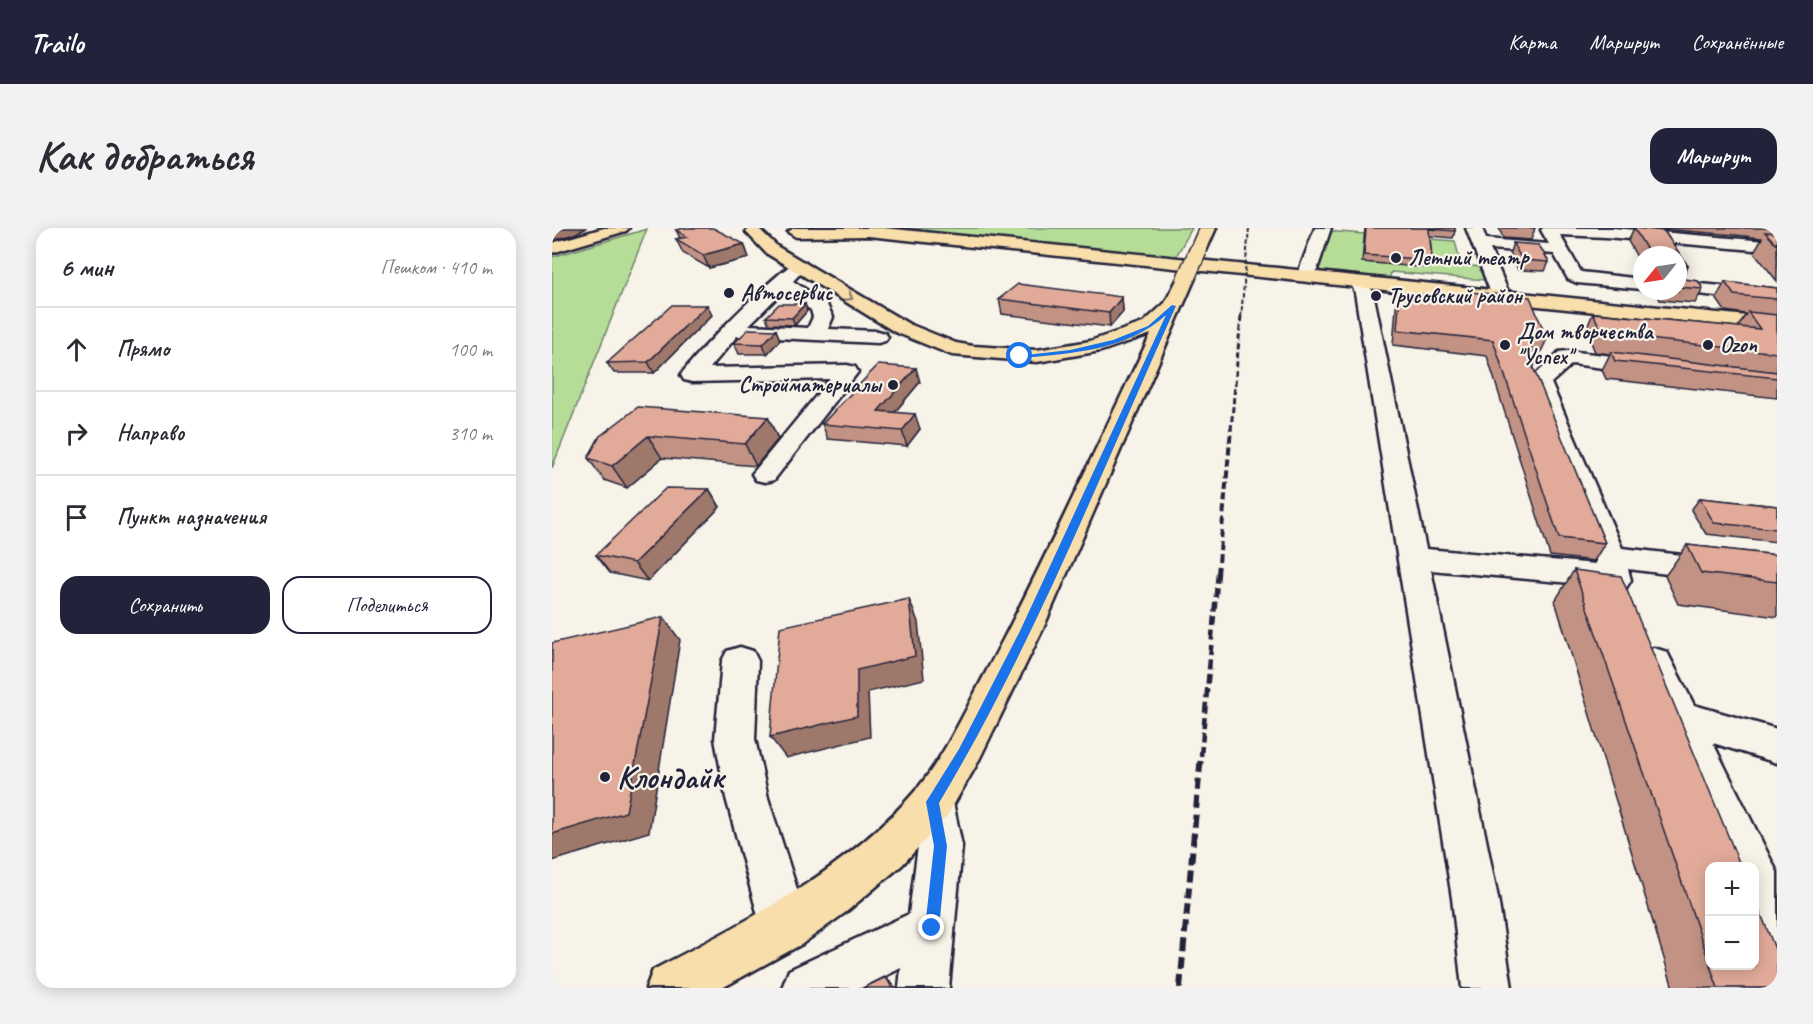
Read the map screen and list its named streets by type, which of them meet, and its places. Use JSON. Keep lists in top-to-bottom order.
{
  "places": [
    "Летний театр",
    "Автосервис",
    "Трусовский район",
    "Дом творчества \"Успех\"",
    "Ozon",
    "Стройматериалы",
    "Клондайк"
  ],
  "north": "bottom left",
  "page": {
    "header": "Trailo",
    "nav": ["Карта", "Маршрут", "Сохранённые"],
    "buttons": [
      "Маршрут",
      ["Сохранить", "Поделиться"]
    ],
    "title": "Как добраться",
    "heading": ["6 мин", "Пешком · 410 m"],
    "list": [
      ["Прямо", "100 m"],
      ["Направо", "310 m"],
      "Пункт назначения"
    ],
    "map_buttons": ["+", "−"]
  }
}
